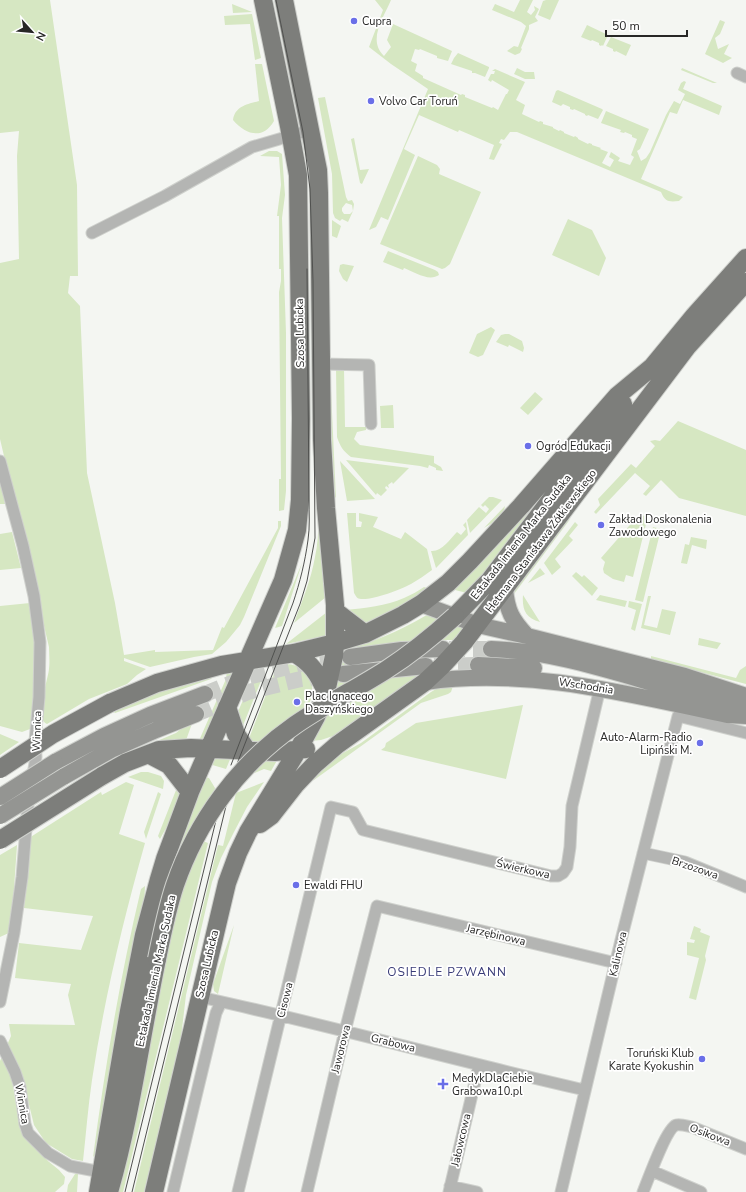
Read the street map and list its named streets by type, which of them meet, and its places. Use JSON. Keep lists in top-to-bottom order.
{
  "streets": {
    "main road": ["Szosa Lubicka", "Estakada imienia Marka Sudaka", "Hetmana Stanisława Żółkiewskiego"],
    "street": [
      "Wschodnia",
      "Winnica",
      "Brzozowa",
      "Świerkowa",
      "Jarzębinowa",
      "Kalinowa",
      "Cisowa",
      "Grabowa",
      "Jaworowa",
      "Osikowa",
      "Jałowcowa"
    ]
  },
  "crossings": [
    ["Szosa Lubicka", "Hetmana Stanisława Żółkiewskiego"],
    ["Szosa Lubicka", "Grabowa"],
    ["Hetmana Stanisława Żółkiewskiego", "Wschodnia"],
    ["Wschodnia", "Świerkowa"],
    ["Brzozowa", "Kalinowa"],
    ["Świerkowa", "Cisowa"],
    ["Jarzębinowa", "Kalinowa"],
    ["Jarzębinowa", "Jaworowa"],
    ["Kalinowa", "Grabowa"],
    ["Cisowa", "Grabowa"],
    ["Grabowa", "Jaworowa"],
    ["Grabowa", "Jałowcowa"]
  ],
  "districts": ["OSIEDLE PZWANN"],
  "places": {
    "other": [
      "Cupra",
      "Volvo Car Toruń",
      "Ogród Edukacji",
      "Zakład Doskonalenia Zawodowego",
      "Plac Ignacego Daszyńskiego",
      "Auto-Alarm-Radio Lipiński M.",
      "Ewaldi FHU",
      "Toruński Klub Karate Kyokushin"
    ],
    "health": ["MedykDlaCiebie Grabowa10.pl"]
  },
  "scale_bar": "50 m",
  "north": "bottom right"
}
